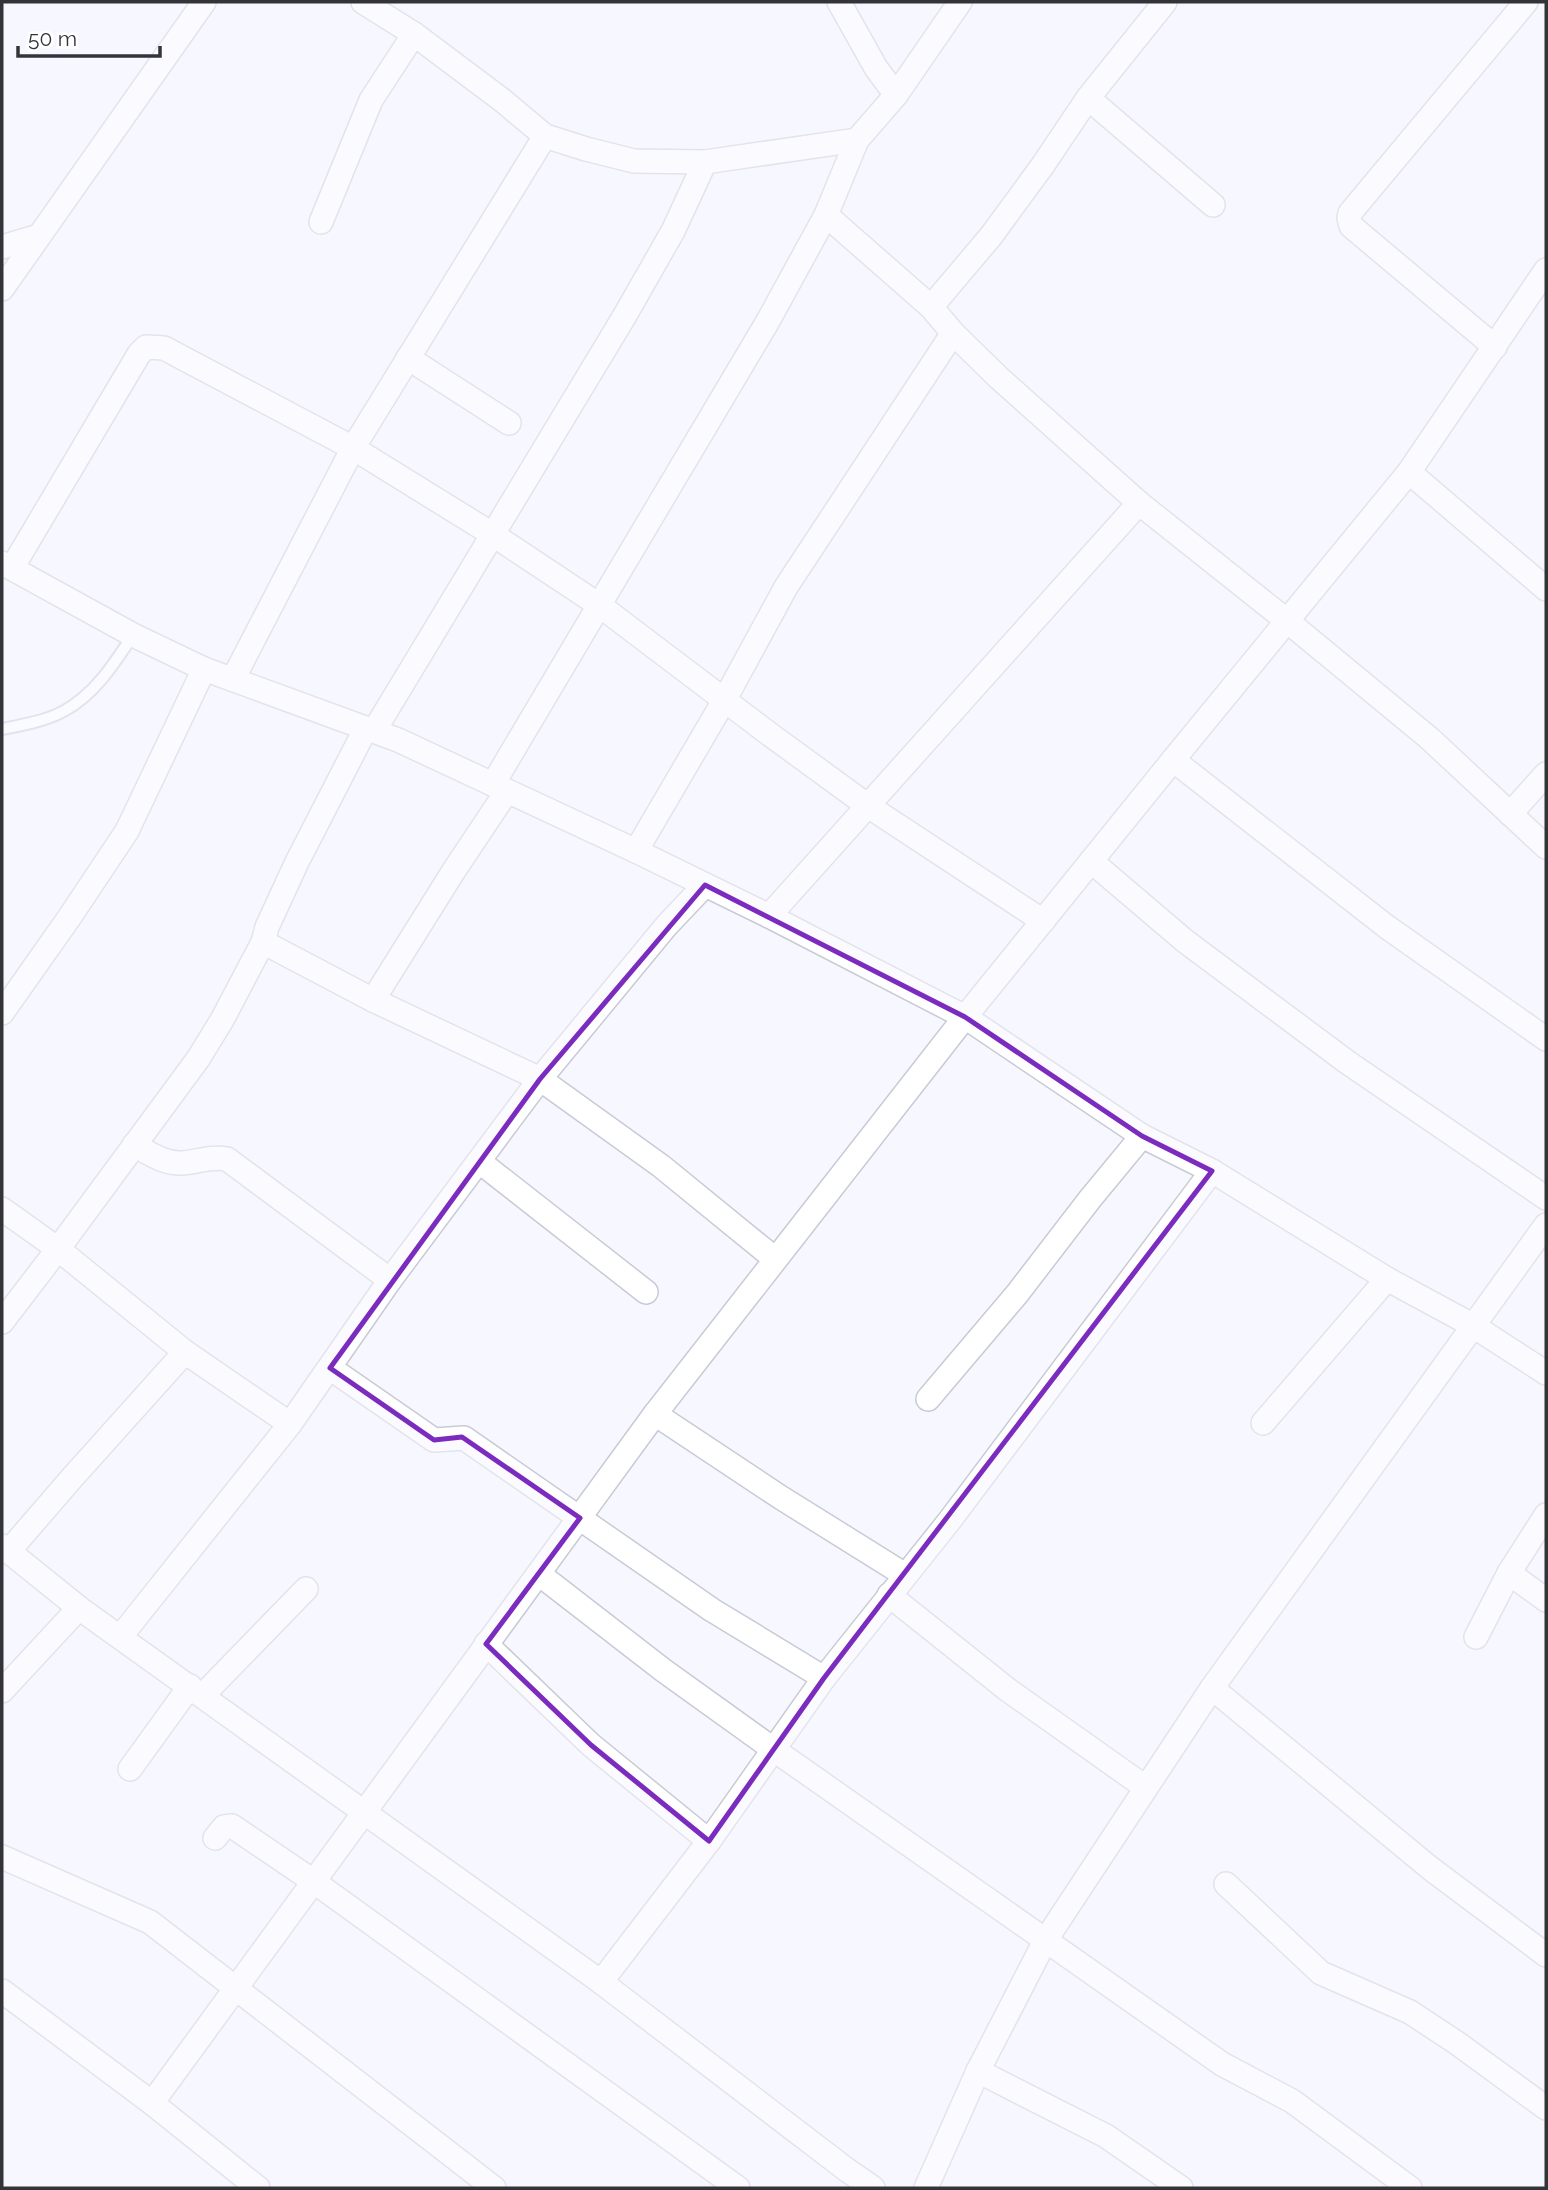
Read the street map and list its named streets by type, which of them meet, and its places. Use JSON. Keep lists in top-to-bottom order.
{
  "scale_bar": "50 m"
}
